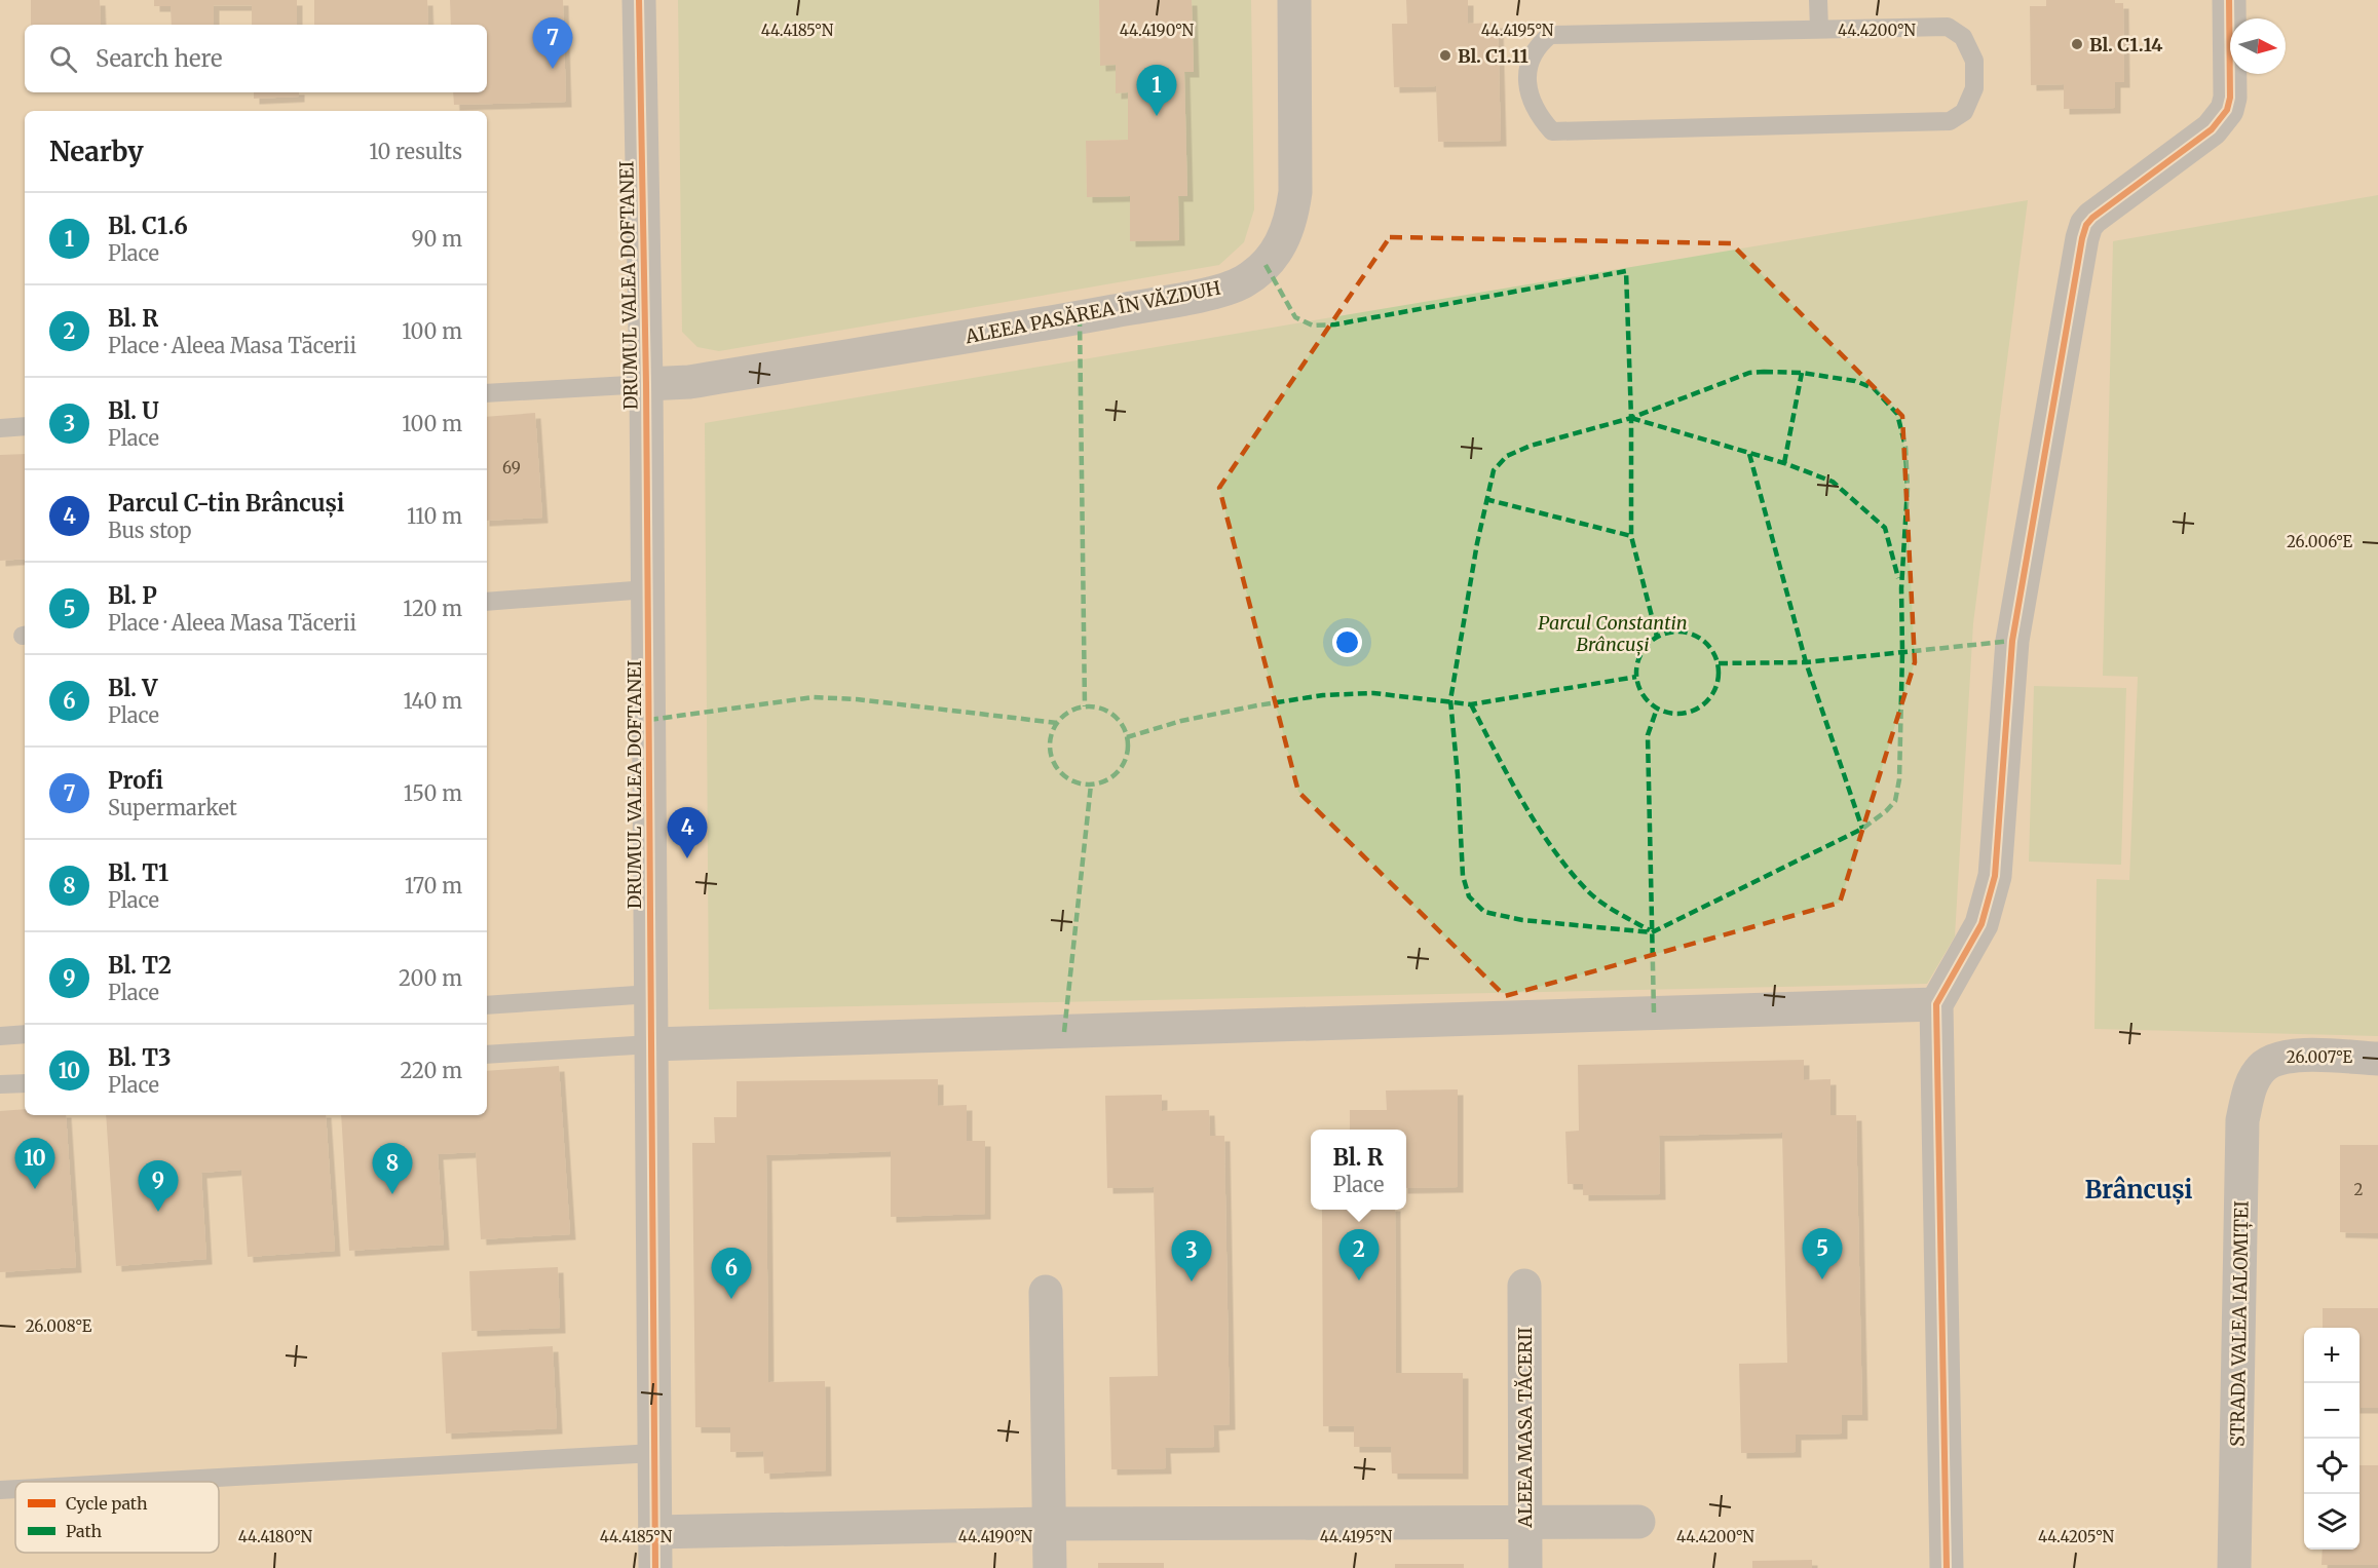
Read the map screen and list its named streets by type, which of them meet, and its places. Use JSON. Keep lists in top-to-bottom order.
{
  "streets": {
    "street": [
      "DRUMUL VALEA DOFTANEI",
      "ALEEA PASĂREA ÎN VĂZDUH",
      "STRADA VALEA IALOMIȚEI",
      "ALEEA MASA TĂCERII"
    ]
  },
  "crossings": [
    ["DRUMUL VALEA DOFTANEI", "ALEEA PASĂREA ÎN VĂZDUH"]
  ],
  "districts": ["Brâncuși"],
  "parks": ["Parcul Constantin Brâncuși"],
  "places": ["Bl. C1.14", "Bl. C1.11"],
  "house_numbers": ["69", "2"],
  "legend": ["Cycle path", "Path"],
  "north": "right",
  "page": {
    "pins": [
      "7",
      "1",
      "4",
      "10",
      "8",
      "9",
      "5",
      "2",
      "3",
      "6"
    ],
    "search": "Search here",
    "heading": ["Nearby", "10 results"],
    "list": [
      {
        "mark": "1",
        "name": "Bl. C1.6",
        "note": "Place",
        "value": "90 m"
      },
      {
        "mark": "2",
        "name": "Bl. R",
        "note": "Place · Aleea Masa Tăcerii",
        "value": "100 m"
      },
      {
        "mark": "3",
        "name": "Bl. U",
        "note": "Place",
        "value": "100 m"
      },
      {
        "mark": "4",
        "name": "Parcul C-tin Brâncuși",
        "note": "Bus stop",
        "value": "110 m"
      },
      {
        "mark": "5",
        "name": "Bl. P",
        "note": "Place · Aleea Masa Tăcerii",
        "value": "120 m"
      },
      {
        "mark": "6",
        "name": "Bl. V",
        "note": "Place",
        "value": "140 m"
      },
      {
        "mark": "7",
        "name": "Profi",
        "note": "Supermarket",
        "value": "150 m"
      },
      {
        "mark": "8",
        "name": "Bl. T1",
        "note": "Place",
        "value": "170 m"
      },
      {
        "mark": "9",
        "name": "Bl. T2",
        "note": "Place",
        "value": "200 m"
      },
      {
        "mark": "10",
        "name": "Bl. T3",
        "note": "Place",
        "value": "220 m"
      }
    ],
    "popup": ["Bl. R", "Place"],
    "map_buttons": ["+", "−"]
  },
  "coordinates": [
    "44.4185°N",
    "44.4190°N",
    "44.4195°N",
    "44.4200°N",
    "26.006°E",
    "26.007°E",
    "26.008°E",
    "44.4180°N",
    "44.4205°N"
  ]
}
